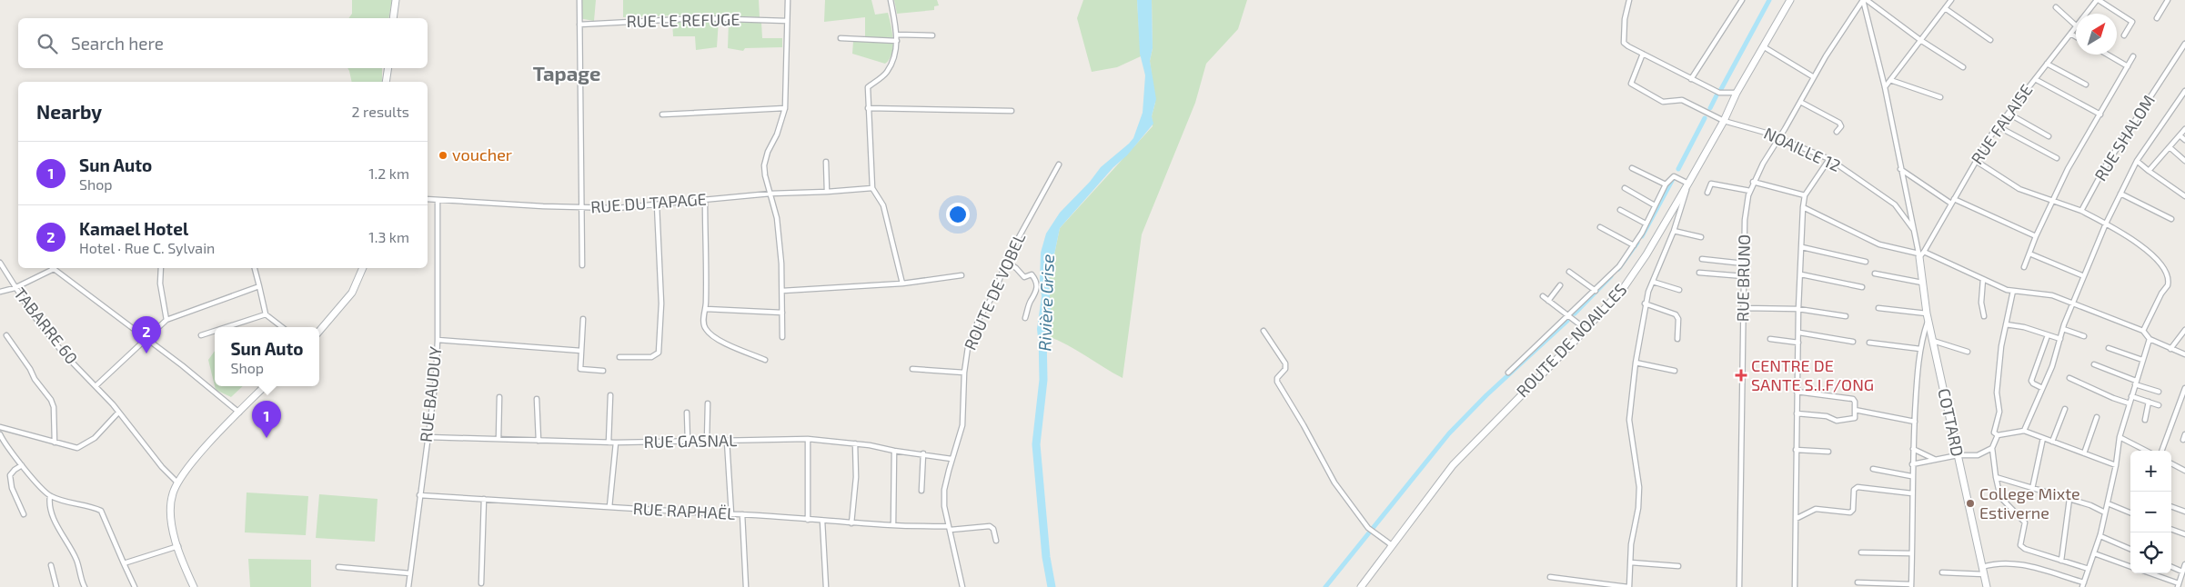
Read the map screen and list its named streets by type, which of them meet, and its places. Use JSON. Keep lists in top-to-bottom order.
{
  "streets": {
    "street": [
      "RUE LE REFUGE",
      "RUE FALAISE",
      "RUE SHALOM",
      "NOAILLE 12",
      "RUE DU TAPAGE",
      "RUE BRUNO",
      "ROUTE DE VOBEL",
      "TABARRE 60",
      "ROUTE DE NOAILLES",
      "RUE BAUDUY",
      "COTTARD",
      "RUE GASNAL",
      "RUE RAPHAËL"
    ]
  },
  "crossings": [
    ["RUE FALAISE", "COTTARD"],
    ["NOAILLE 12", "RUE BRUNO"],
    ["NOAILLE 12", "ROUTE DE NOAILLES"],
    ["RUE DU TAPAGE", "RUE BAUDUY"],
    ["ROUTE DE VOBEL", "RUE GASNAL"],
    ["ROUTE DE VOBEL", "RUE RAPHAËL"],
    ["RUE BAUDUY", "RUE GASNAL"],
    ["RUE BAUDUY", "RUE RAPHAËL"]
  ],
  "districts": ["Tapage"],
  "water": ["Rivière Grise"],
  "places": {
    "other": ["voucher", "College Mixte Estiverne"],
    "health": ["CENTRE DE SANTE S.I.F/ONG"]
  },
  "north": "top right",
  "page": {
    "search": "Search here",
    "heading": ["Nearby", "2 results"],
    "list": [
      {
        "mark": "1",
        "name": "Sun Auto",
        "note": "Shop",
        "value": "1.2 km"
      },
      {
        "mark": "2",
        "name": "Kamael Hotel",
        "note": "Hotel · Rue C. Sylvain",
        "value": "1.3 km"
      }
    ],
    "pins": ["2", "1"],
    "popup": ["Sun Auto", "Shop"],
    "map_buttons": ["+", "−"]
  }
}
